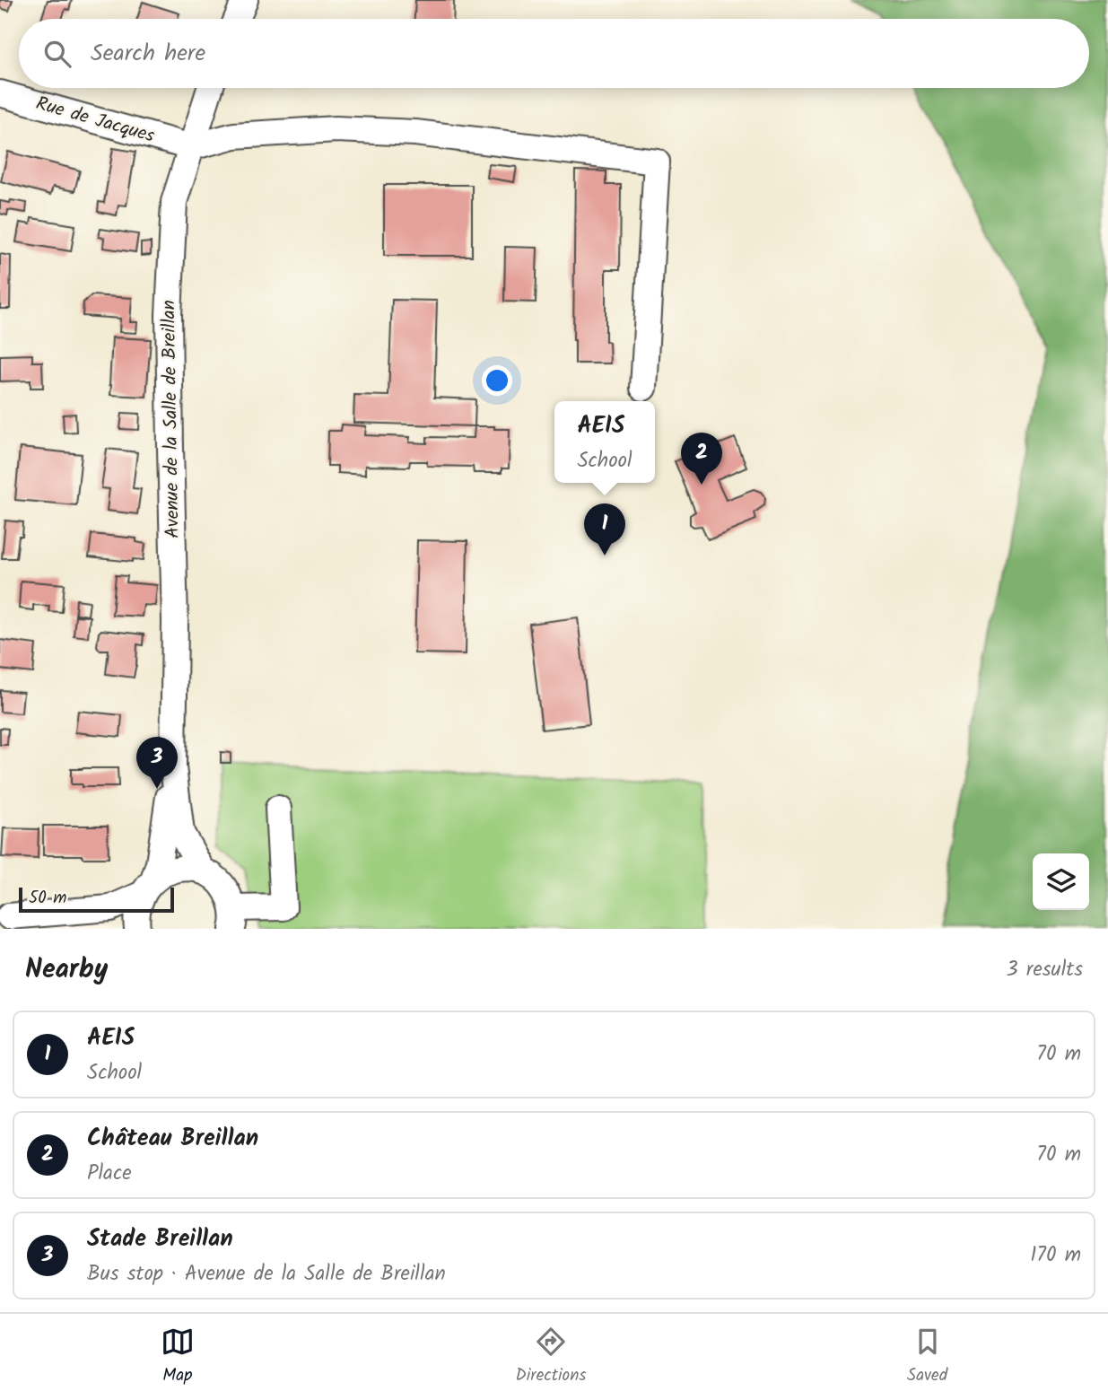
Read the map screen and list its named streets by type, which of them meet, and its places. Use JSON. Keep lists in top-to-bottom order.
{
  "streets": {
    "street": ["Rue de Jacques", "Avenue de la Salle de Breillan"]
  },
  "crossings": [
    ["Rue de Jacques", "Avenue de la Salle de Breillan"]
  ],
  "scale_bar": "50 m",
  "page": {
    "search": "Search here",
    "popup": ["AEIS", "School"],
    "pins": ["2", "1", "3"],
    "scale": "50 m",
    "heading": ["Nearby", "3 results"],
    "list": [
      {
        "mark": "1",
        "name": "AEIS",
        "note": "School",
        "value": "70 m"
      },
      {
        "mark": "2",
        "name": "Château Breillan",
        "note": "Place",
        "value": "70 m"
      },
      {
        "mark": "3",
        "name": "Stade Breillan",
        "note": "Bus stop · Avenue de la Salle de Breillan",
        "value": "170 m"
      }
    ],
    "nav": ["Map", "Directions", "Saved"]
  }
}
